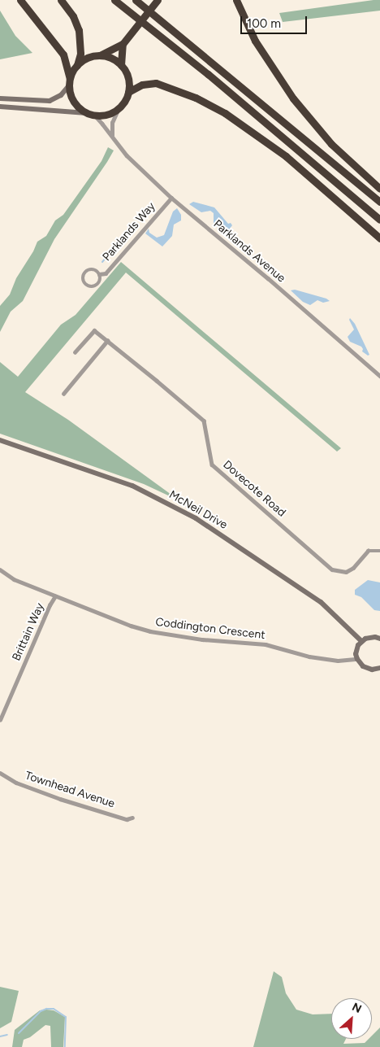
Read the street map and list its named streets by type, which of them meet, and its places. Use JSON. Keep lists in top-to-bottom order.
{
  "streets": {
    "street": [
      "Parklands Way",
      "Parklands Avenue",
      "Dovecote Road",
      "McNeil Drive",
      "Coddington Crescent",
      "Brittain Way",
      "Townhead Avenue"
    ]
  },
  "crossings": [
    ["Parklands Way", "Parklands Avenue"],
    ["Coddington Crescent", "Brittain Way"]
  ],
  "scale_bar": "100 m",
  "north": "top right"
}
